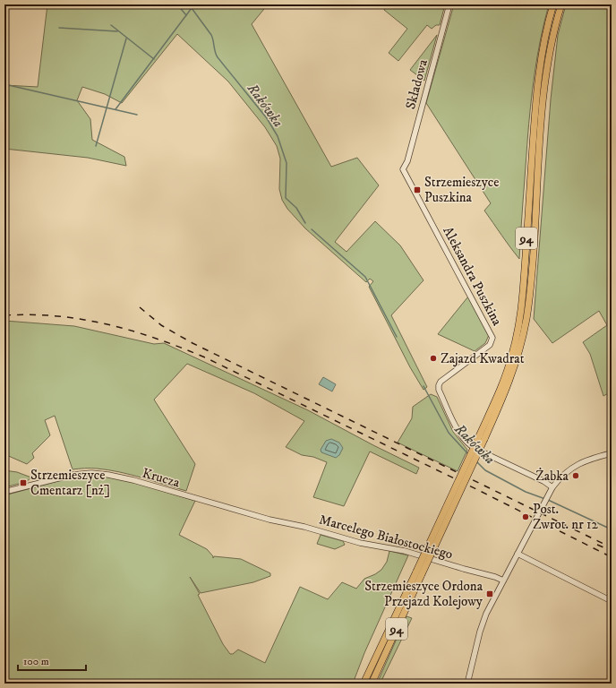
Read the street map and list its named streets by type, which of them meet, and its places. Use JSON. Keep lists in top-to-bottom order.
{
  "streets": {
    "main road": ["94"],
    "street": [
      "Składowa",
      "Aleksandra Puszkina",
      "Krucza",
      "Marcelego Białostockiego"
    ]
  },
  "crossings": [
    ["Składowa", "Aleksandra Puszkina"],
    ["Krucza", "Marcelego Białostockiego"]
  ],
  "water": ["Rakówka"],
  "places": {
    "transit": ["Strzemieszyce Puszkina", "Strzemieszyce Cmentarz [nż]", "Strzemieszyce Ordona Przejazd Kolejowy"],
    "other": ["Zajazd Kwadrat", "Żabka", "Post. Zwrot. nr 12"]
  },
  "scale_bar": "100 m"
}
